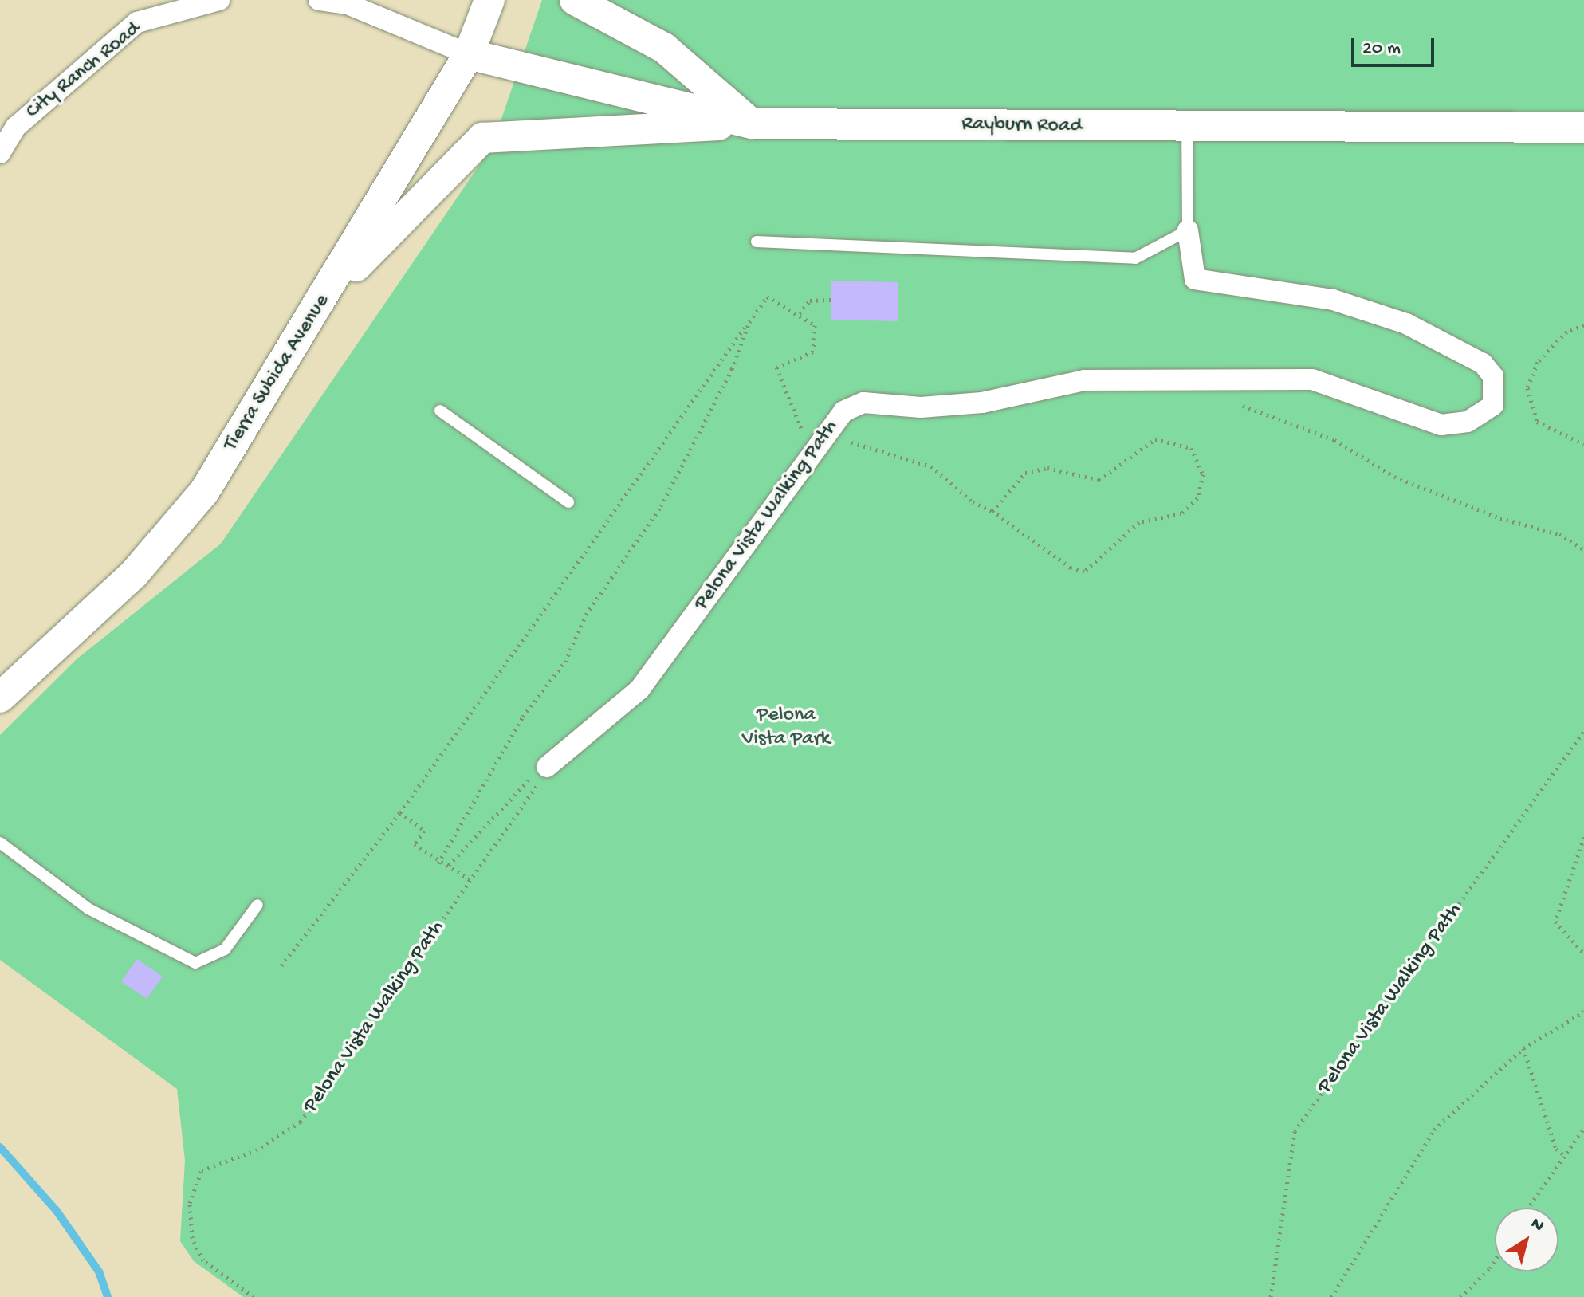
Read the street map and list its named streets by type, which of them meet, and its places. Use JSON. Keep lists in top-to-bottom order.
{
  "streets": {
    "main road": ["Rayburn Road", "Tierra Subida Avenue"],
    "street": ["City Ranch Road", "Pelona Vista Walking Path"]
  },
  "crossings": [
    ["Rayburn Road", "Tierra Subida Avenue"]
  ],
  "parks": ["Pelona Vista Park"],
  "scale_bar": "20 m",
  "north": "top right"
}
